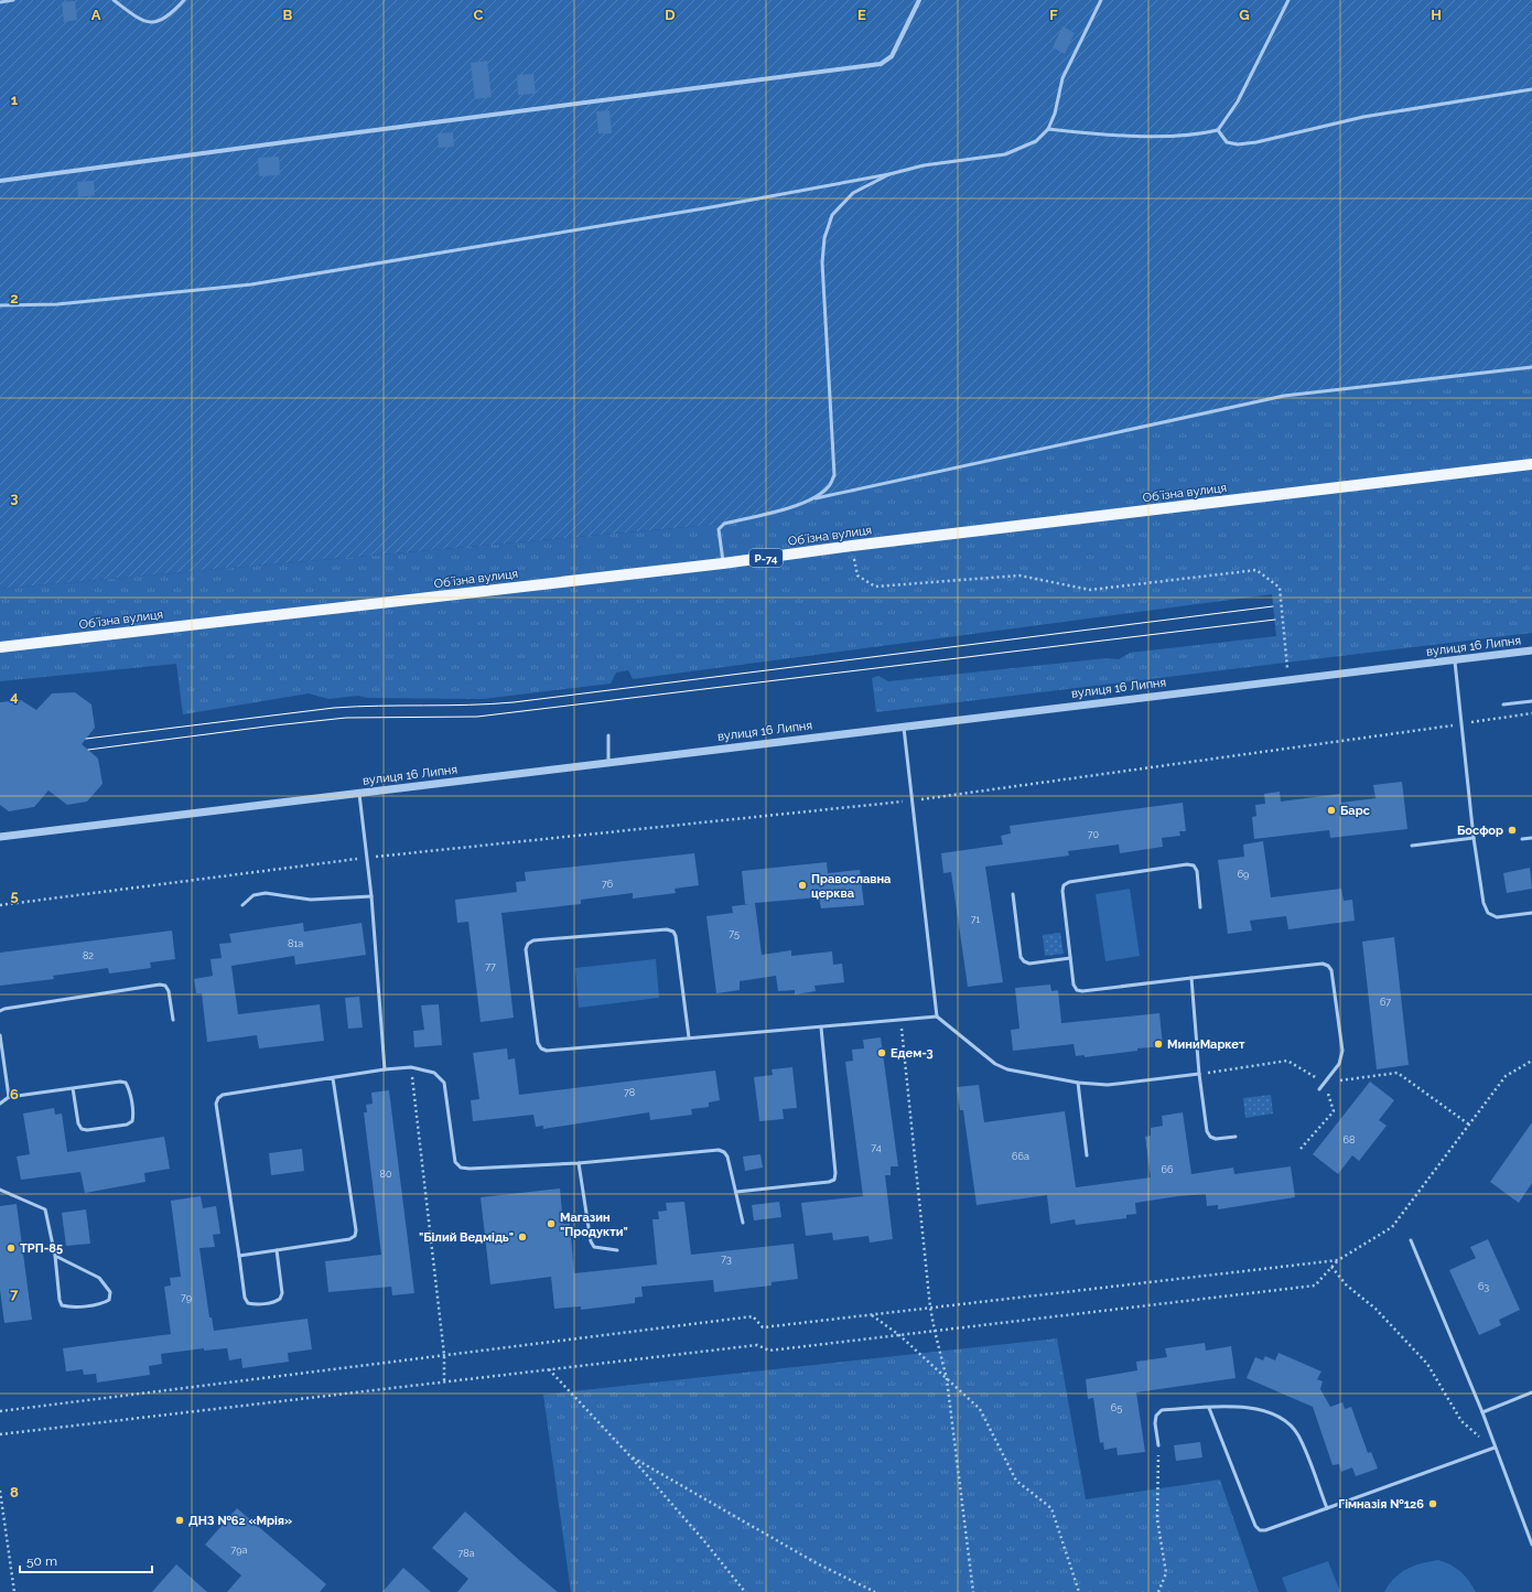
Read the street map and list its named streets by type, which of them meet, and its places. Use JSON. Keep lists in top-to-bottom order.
{
  "streets": {
    "main road": ["Обʼїзна вулиця", "Р-74"],
    "street": ["вулиця 16 Липня"]
  },
  "places": [
    "Барс",
    "Босфор",
    "Православна церква",
    "МиниМаркет",
    "Едем-3",
    "Магазин \"Продукти\"",
    "\"Білий Ведмідь\"",
    "ТРП-85",
    "Гімназія №126",
    "ДНЗ №62 «Мрія»"
  ],
  "house_numbers": [
    "70",
    "69",
    "76",
    "71",
    "75",
    "81а",
    "82",
    "77",
    "67",
    "78",
    "68",
    "74",
    "66а",
    "66",
    "80",
    "73",
    "63",
    "79",
    "65",
    "79а",
    "78а"
  ],
  "scale_bar": "50 m",
  "grid": {
    "columns": [
      "A",
      "B",
      "C",
      "D",
      "E",
      "F",
      "G",
      "H"
    ],
    "rows": [
      "1",
      "2",
      "3",
      "4",
      "5",
      "6",
      "7",
      "8"
    ]
  }
}
